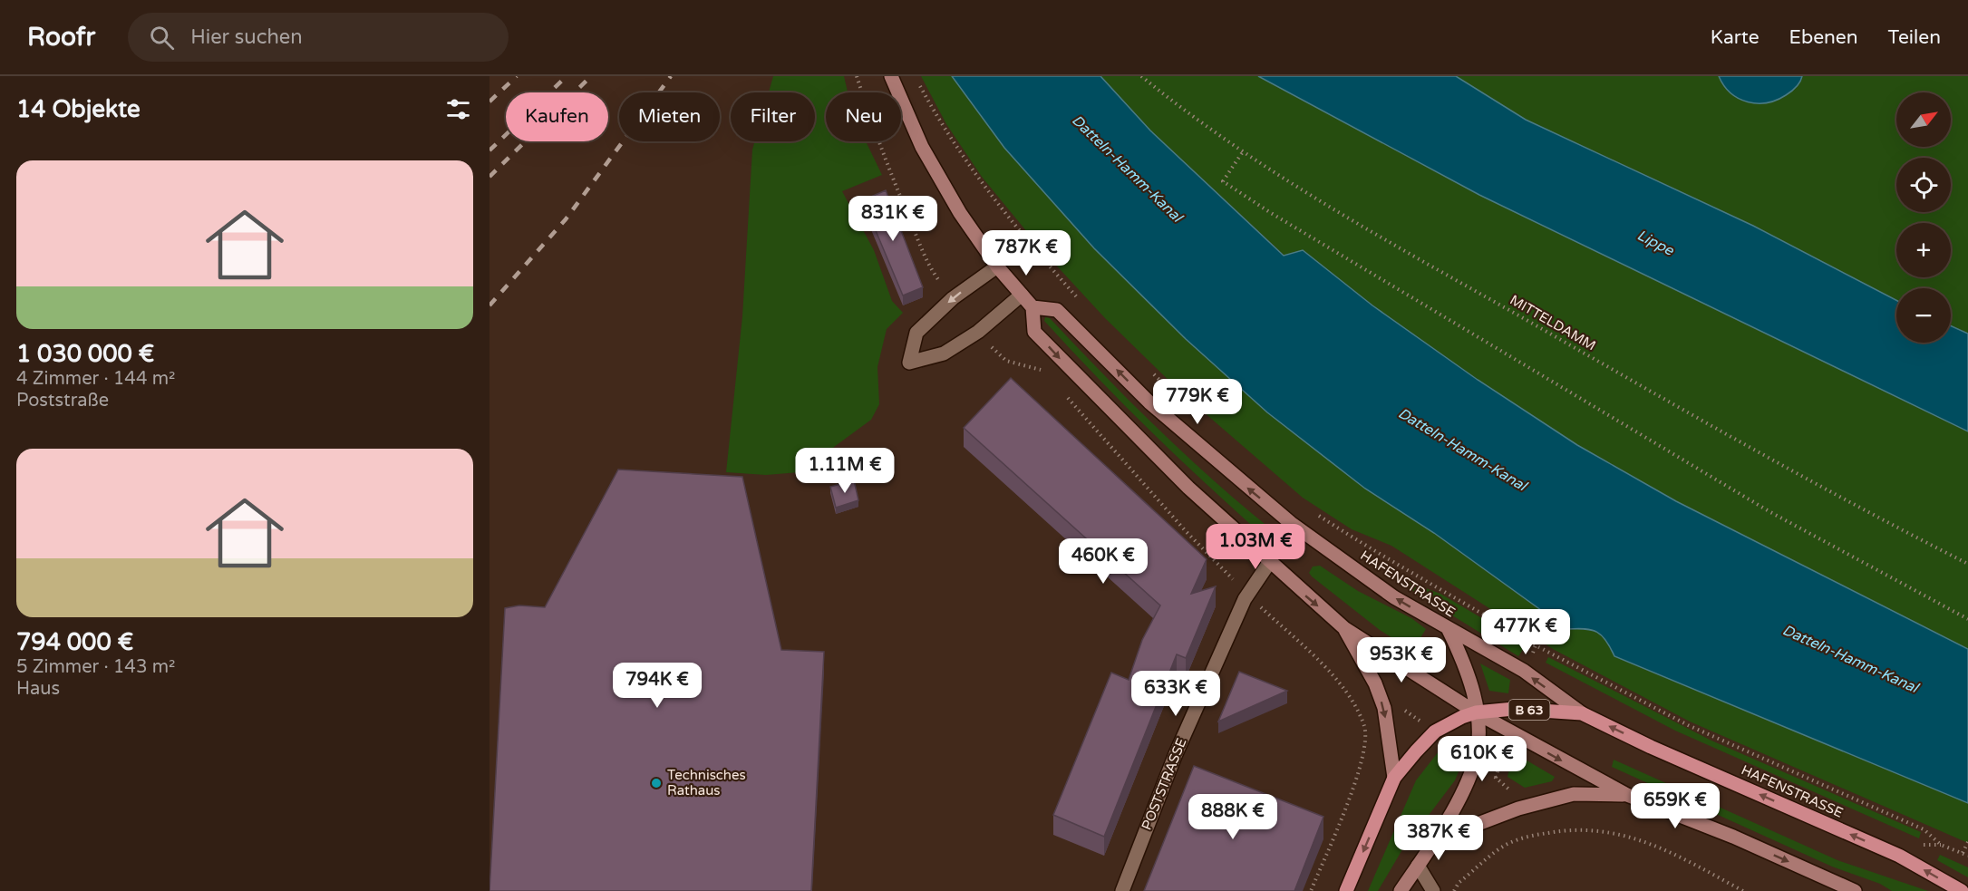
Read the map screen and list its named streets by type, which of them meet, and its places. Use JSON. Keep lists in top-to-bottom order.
{
  "streets": {
    "main road": ["HAFENSTRASSE", "B 63"],
    "street": ["POSTSTRASSE"],
    "path": ["MITTELDAMM"]
  },
  "crossings": [
    ["HAFENSTRASSE", "B 63"]
  ],
  "water": ["Datteln-Hamm-Kanal", "Lippe"],
  "places": ["Technisches Rathaus"],
  "north": "top right",
  "page": {
    "header": "Roofr",
    "search": "Hier suchen",
    "nav": ["Karte", "Ebenen", "Teilen"],
    "heading": "14 Objekte",
    "map_buttons": ["+", "−"],
    "chip": [
      "Kaufen",
      "Mieten",
      "Filter",
      "Neu"
    ],
    "list": [
      {
        "name": "1 030 000 €",
        "note": "4 Zimmer · 144 m² · Poststraße"
      },
      {
        "name": "794 000 €",
        "note": "5 Zimmer · 143 m² · Haus"
      }
    ],
    "price": [
      "831K €",
      "787K €",
      "779K €",
      "1.11M €",
      "1.03M €",
      "460K €",
      "477K €",
      "953K €",
      "794K €",
      "633K €",
      "610K €",
      "659K €",
      "888K €",
      "387K €"
    ]
  }
}
